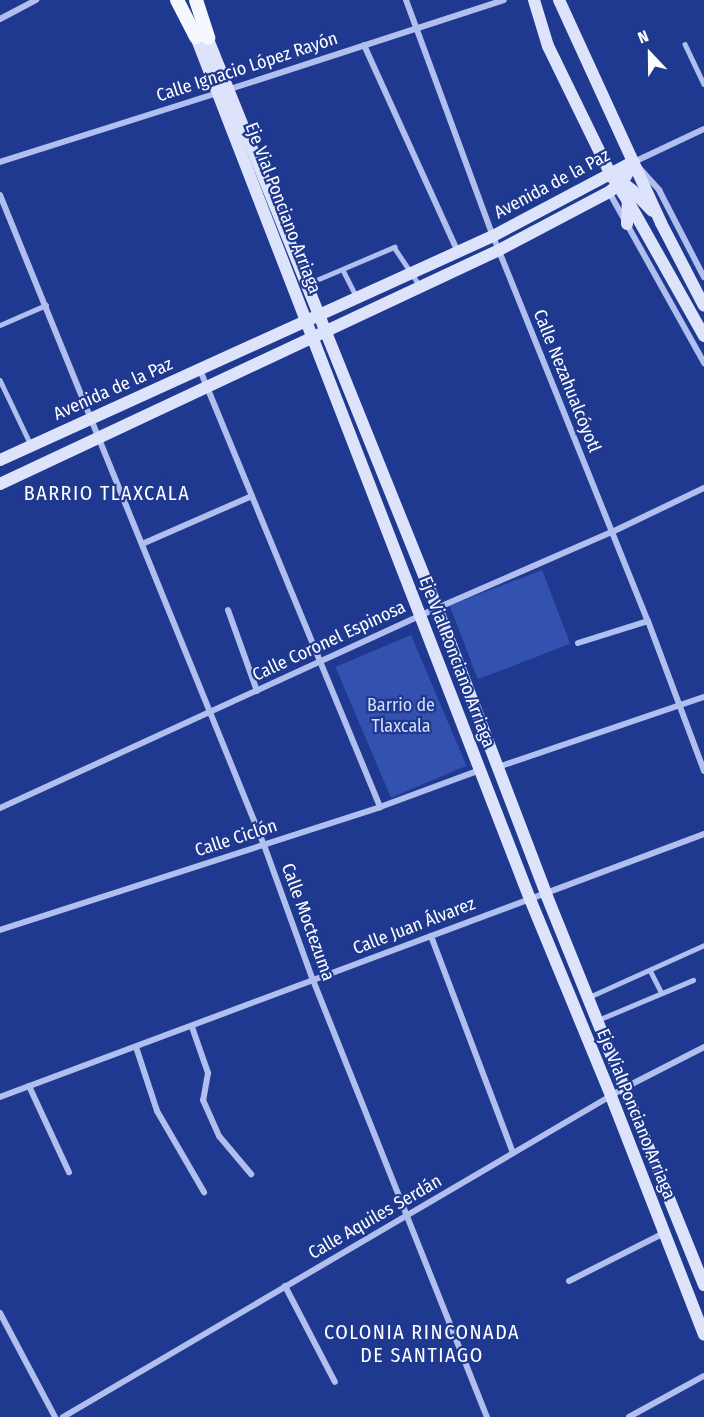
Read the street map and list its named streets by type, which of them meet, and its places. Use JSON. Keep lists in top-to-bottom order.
{
  "streets": {
    "main road": ["Avenida de la Paz", "Eje Vial Ponciano Arriaga"],
    "street": [
      "Calle Ignacio López Rayón",
      "Calle Nezahualcóyotl",
      "Calle Coronel Espinosa",
      "Calle Ciclón",
      "Calle Moctezuma",
      "Calle Juan Álvarez",
      "Calle Aquiles Serdán"
    ]
  },
  "crossings": [
    ["Calle Ignacio López Rayón", "Eje Vial Ponciano Arriaga"],
    ["Calle Ignacio López Rayón", "Calle Nezahualcóyotl"],
    ["Avenida de la Paz", "Eje Vial Ponciano Arriaga"],
    ["Avenida de la Paz", "Calle Nezahualcóyotl"],
    ["Avenida de la Paz", "Calle Moctezuma"],
    ["Eje Vial Ponciano Arriaga", "Calle Coronel Espinosa"],
    ["Eje Vial Ponciano Arriaga", "Calle Ciclón"],
    ["Eje Vial Ponciano Arriaga", "Calle Juan Álvarez"],
    ["Eje Vial Ponciano Arriaga", "Calle Aquiles Serdán"],
    ["Calle Nezahualcóyotl", "Calle Coronel Espinosa"],
    ["Calle Coronel Espinosa", "Calle Moctezuma"],
    ["Calle Ciclón", "Calle Moctezuma"],
    ["Calle Moctezuma", "Calle Juan Álvarez"],
    ["Calle Moctezuma", "Calle Aquiles Serdán"]
  ],
  "districts": ["BARRIO TLAXCALA", "COLONIA RINCONADA DE SANTIAGO"],
  "parks": ["Barrio de Tlaxcala"],
  "north": "top"
}
